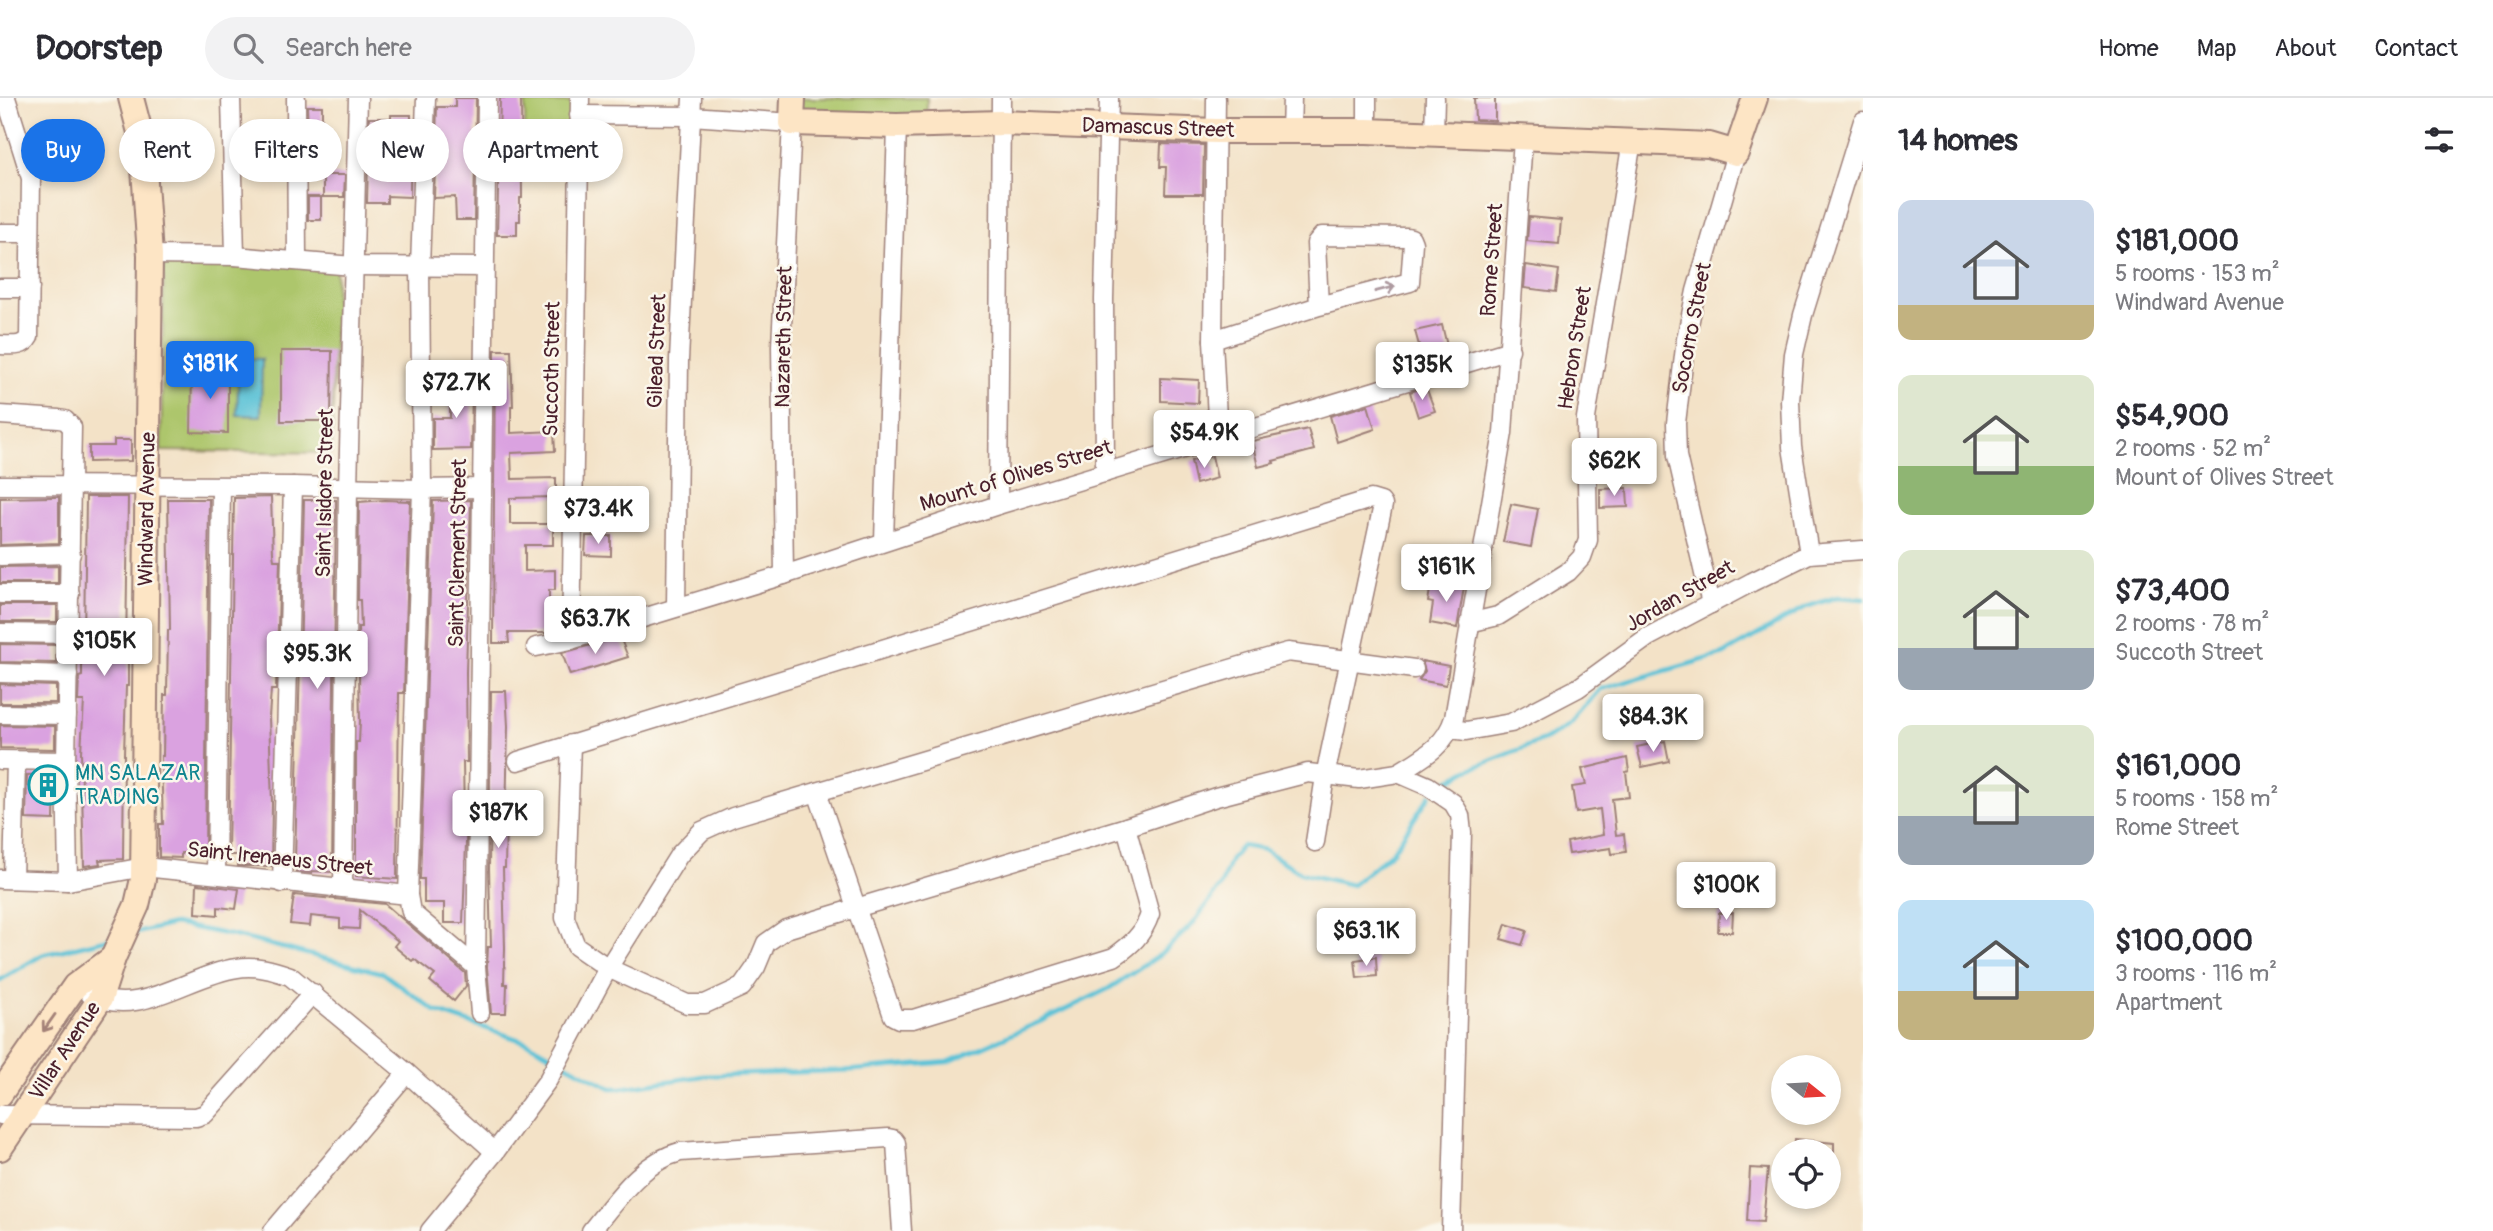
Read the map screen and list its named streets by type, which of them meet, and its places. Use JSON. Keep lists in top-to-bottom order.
{
  "streets": {
    "main road": [
      "Damascus Street",
      "Socorro Street",
      "Nazareth Street",
      "Windward Avenue",
      "Villar Avenue"
    ],
    "street": [
      "Rome Street",
      "Hebron Street",
      "Gilead Street",
      "Succoth Street",
      "Mount of Olives Street",
      "Saint Isidore Street",
      "Saint Clement Street",
      "Jordan Street",
      "Saint Irenaeus Street"
    ]
  },
  "crossings": [
    ["Damascus Street", "Rome Street"],
    ["Damascus Street", "Socorro Street"],
    ["Damascus Street", "Nazareth Street"],
    ["Damascus Street", "Hebron Street"],
    ["Damascus Street", "Gilead Street"],
    ["Damascus Street", "Succoth Street"],
    ["Rome Street", "Hebron Street"],
    ["Rome Street", "Mount of Olives Street"],
    ["Rome Street", "Jordan Street"],
    ["Socorro Street", "Jordan Street"],
    ["Nazareth Street", "Mount of Olives Street"],
    ["Gilead Street", "Mount of Olives Street"],
    ["Succoth Street", "Mount of Olives Street"],
    ["Saint Isidore Street", "Saint Irenaeus Street"],
    ["Windward Avenue", "Saint Irenaeus Street"],
    ["Windward Avenue", "Villar Avenue"]
  ],
  "places": {
    "building": ["MN SALAZAR TRADING"]
  },
  "north": "right",
  "page": {
    "header": "Doorstep",
    "search": "Search here",
    "nav": [
      "Home",
      "Map",
      "About",
      "Contact"
    ],
    "heading": "14 homes",
    "chip": [
      "Buy",
      "Rent",
      "Filters",
      "New",
      "Apartment"
    ],
    "list": [
      {
        "name": "$181,000",
        "note": "5 rooms · 153 m² · Windward Avenue"
      },
      {
        "name": "$54,900",
        "note": "2 rooms · 52 m² · Mount of Olives Street"
      },
      {
        "name": "$73,400",
        "note": "2 rooms · 78 m² · Succoth Street"
      },
      {
        "name": "$161,000",
        "note": "5 rooms · 158 m² · Rome Street"
      },
      {
        "name": "$100,000",
        "note": "3 rooms · 116 m² · Apartment"
      }
    ],
    "price": [
      "$181K",
      "$135K",
      "$72.7K",
      "$54.9K",
      "$62K",
      "$73.4K",
      "$161K",
      "$63.7K",
      "$105K",
      "$95.3K",
      "$84.3K",
      "$187K",
      "$100K",
      "$63.1K"
    ]
  }
}
